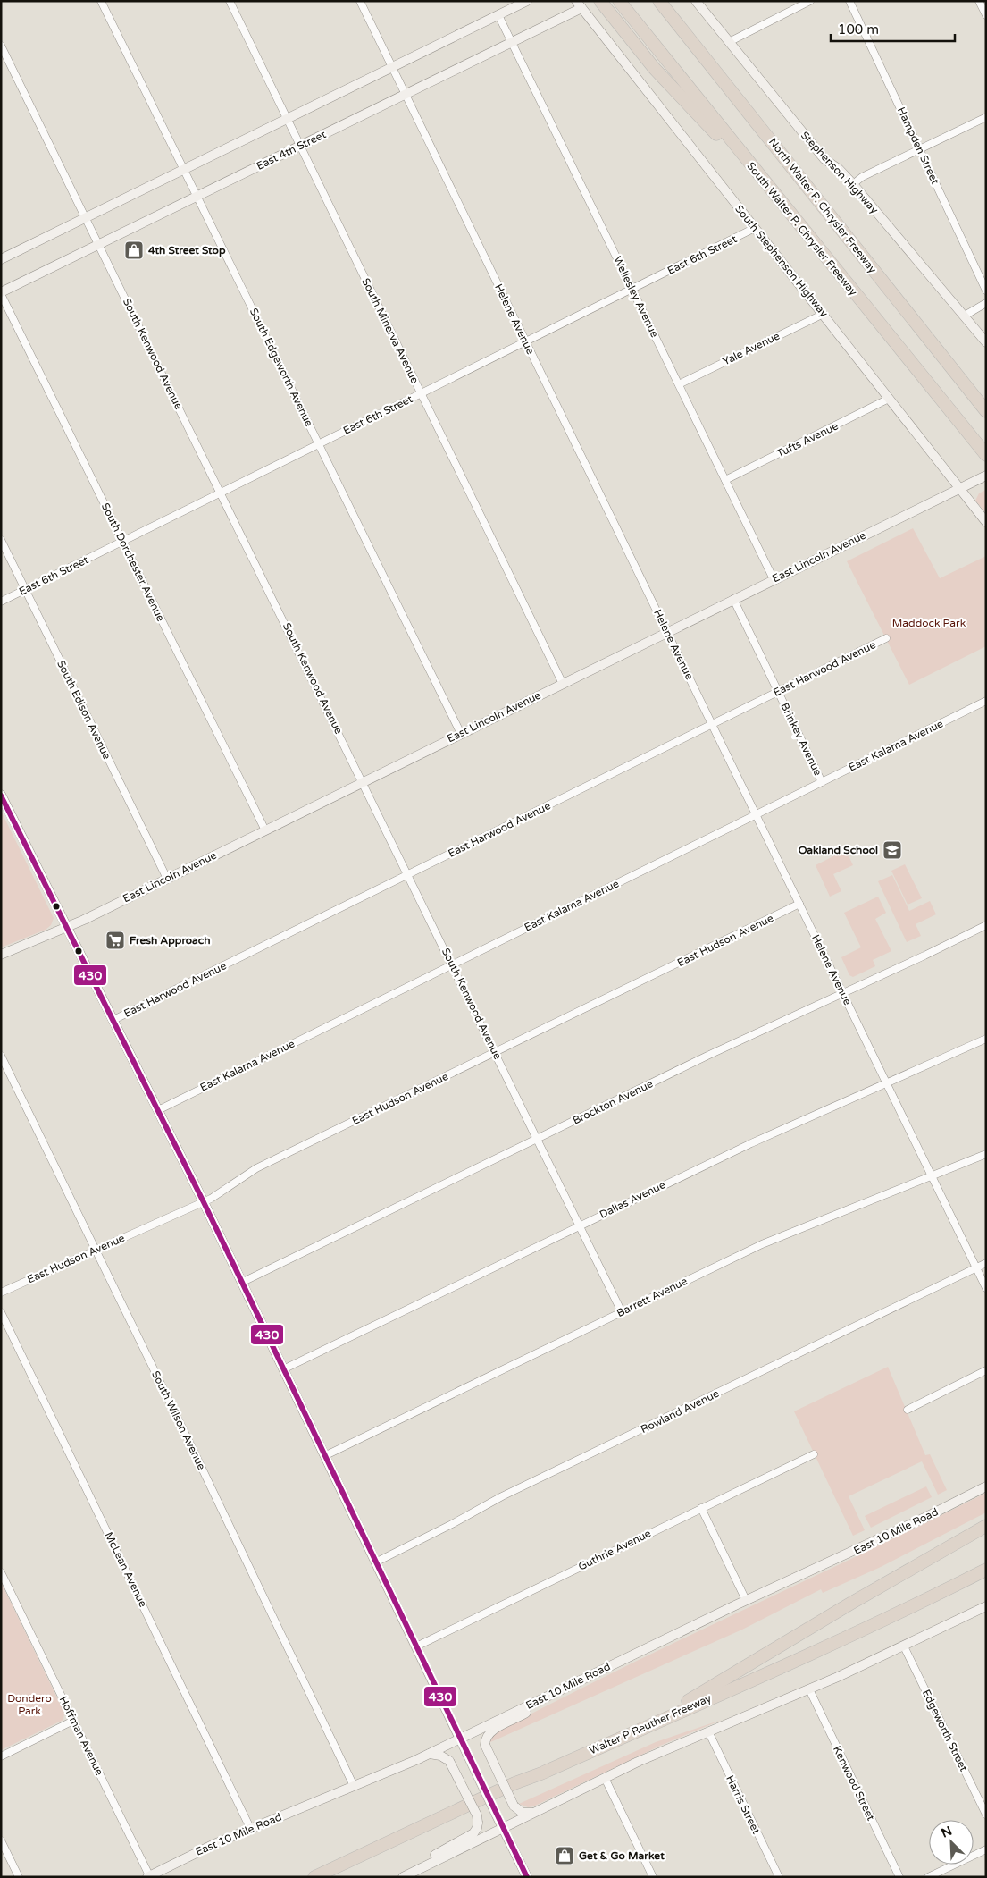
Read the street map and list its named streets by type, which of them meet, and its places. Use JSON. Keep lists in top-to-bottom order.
{
  "streets": {
    "highway": ["North Walter P. Chrysler Freeway", "South Walter P. Chrysler Freeway", "Walter P Reuther Freeway"],
    "street": [
      "Hampden Street",
      "East 4th Street",
      "Stephenson Highway",
      "East 6th Street",
      "South Stephenson Highway",
      "Wellesley Avenue",
      "Helene Avenue",
      "South Minerva Avenue",
      "Yale Avenue",
      "South Kenwood Avenue",
      "South Edgeworth Avenue",
      "Tufts Avenue",
      "East Lincoln Avenue",
      "South Dorchester Avenue",
      "East Harwood Avenue",
      "South Edison Avenue",
      "Brinkey Avenue",
      "East Kalama Avenue",
      "East Hudson Avenue",
      "Brockton Avenue",
      "Dallas Avenue",
      "Barrett Avenue",
      "Rowland Avenue",
      "South Wilson Avenue",
      "East 10 Mile Road",
      "Guthrie Avenue",
      "McLean Avenue",
      "Edgeworth Street",
      "Hoffman Avenue",
      "Kenwood Street",
      "Harris Street"
    ]
  },
  "crossings": [
    ["East 4th Street", "South Stephenson Highway"],
    ["East 4th Street", "Wellesley Avenue"],
    ["East 4th Street", "Helene Avenue"],
    ["East 4th Street", "South Minerva Avenue"],
    ["East 4th Street", "South Kenwood Avenue"],
    ["East 4th Street", "South Edgeworth Avenue"],
    ["East 4th Street", "South Dorchester Avenue"],
    ["East 6th Street", "South Stephenson Highway"],
    ["East 6th Street", "Wellesley Avenue"],
    ["East 6th Street", "Helene Avenue"],
    ["East 6th Street", "South Minerva Avenue"],
    ["East 6th Street", "South Kenwood Avenue"],
    ["East 6th Street", "South Edgeworth Avenue"],
    ["East 6th Street", "South Dorchester Avenue"],
    ["East 6th Street", "South Edison Avenue"],
    ["South Stephenson Highway", "Yale Avenue"],
    ["South Stephenson Highway", "Tufts Avenue"],
    ["South Stephenson Highway", "East Lincoln Avenue"],
    ["Wellesley Avenue", "Yale Avenue"],
    ["Wellesley Avenue", "Tufts Avenue"],
    ["Wellesley Avenue", "East Lincoln Avenue"],
    ["Helene Avenue", "East Lincoln Avenue"],
    ["Helene Avenue", "East Harwood Avenue"],
    ["Helene Avenue", "East Kalama Avenue"],
    ["Helene Avenue", "East Hudson Avenue"],
    ["Helene Avenue", "Brockton Avenue"],
    ["Helene Avenue", "Dallas Avenue"],
    ["Helene Avenue", "Barrett Avenue"],
    ["Helene Avenue", "Rowland Avenue"],
    ["South Minerva Avenue", "East Lincoln Avenue"],
    ["South Kenwood Avenue", "East Lincoln Avenue"],
    ["South Kenwood Avenue", "East Harwood Avenue"],
    ["South Kenwood Avenue", "East Kalama Avenue"],
    ["South Kenwood Avenue", "East Hudson Avenue"],
    ["South Kenwood Avenue", "Brockton Avenue"],
    ["South Kenwood Avenue", "Dallas Avenue"],
    ["South Kenwood Avenue", "Barrett Avenue"],
    ["South Edgeworth Avenue", "East Lincoln Avenue"],
    ["East Lincoln Avenue", "South Dorchester Avenue"],
    ["East Lincoln Avenue", "South Edison Avenue"],
    ["East Lincoln Avenue", "Brinkey Avenue"],
    ["East Harwood Avenue", "Brinkey Avenue"],
    ["Brinkey Avenue", "East Kalama Avenue"],
    ["East Hudson Avenue", "South Wilson Avenue"],
    ["South Wilson Avenue", "East 10 Mile Road"],
    ["East 10 Mile Road", "McLean Avenue"],
    ["East 10 Mile Road", "Hoffman Avenue"]
  ],
  "parks": ["Maddock Park", "Dondero Park"],
  "places": {
    "shop": ["4th Street Stop", "Get & Go Market"],
    "school or university": ["Oakland School"],
    "supermarket": ["Fresh Approach"]
  },
  "lines": ["transit line 430"],
  "scale_bar": "100 m",
  "north": "top left"
}
